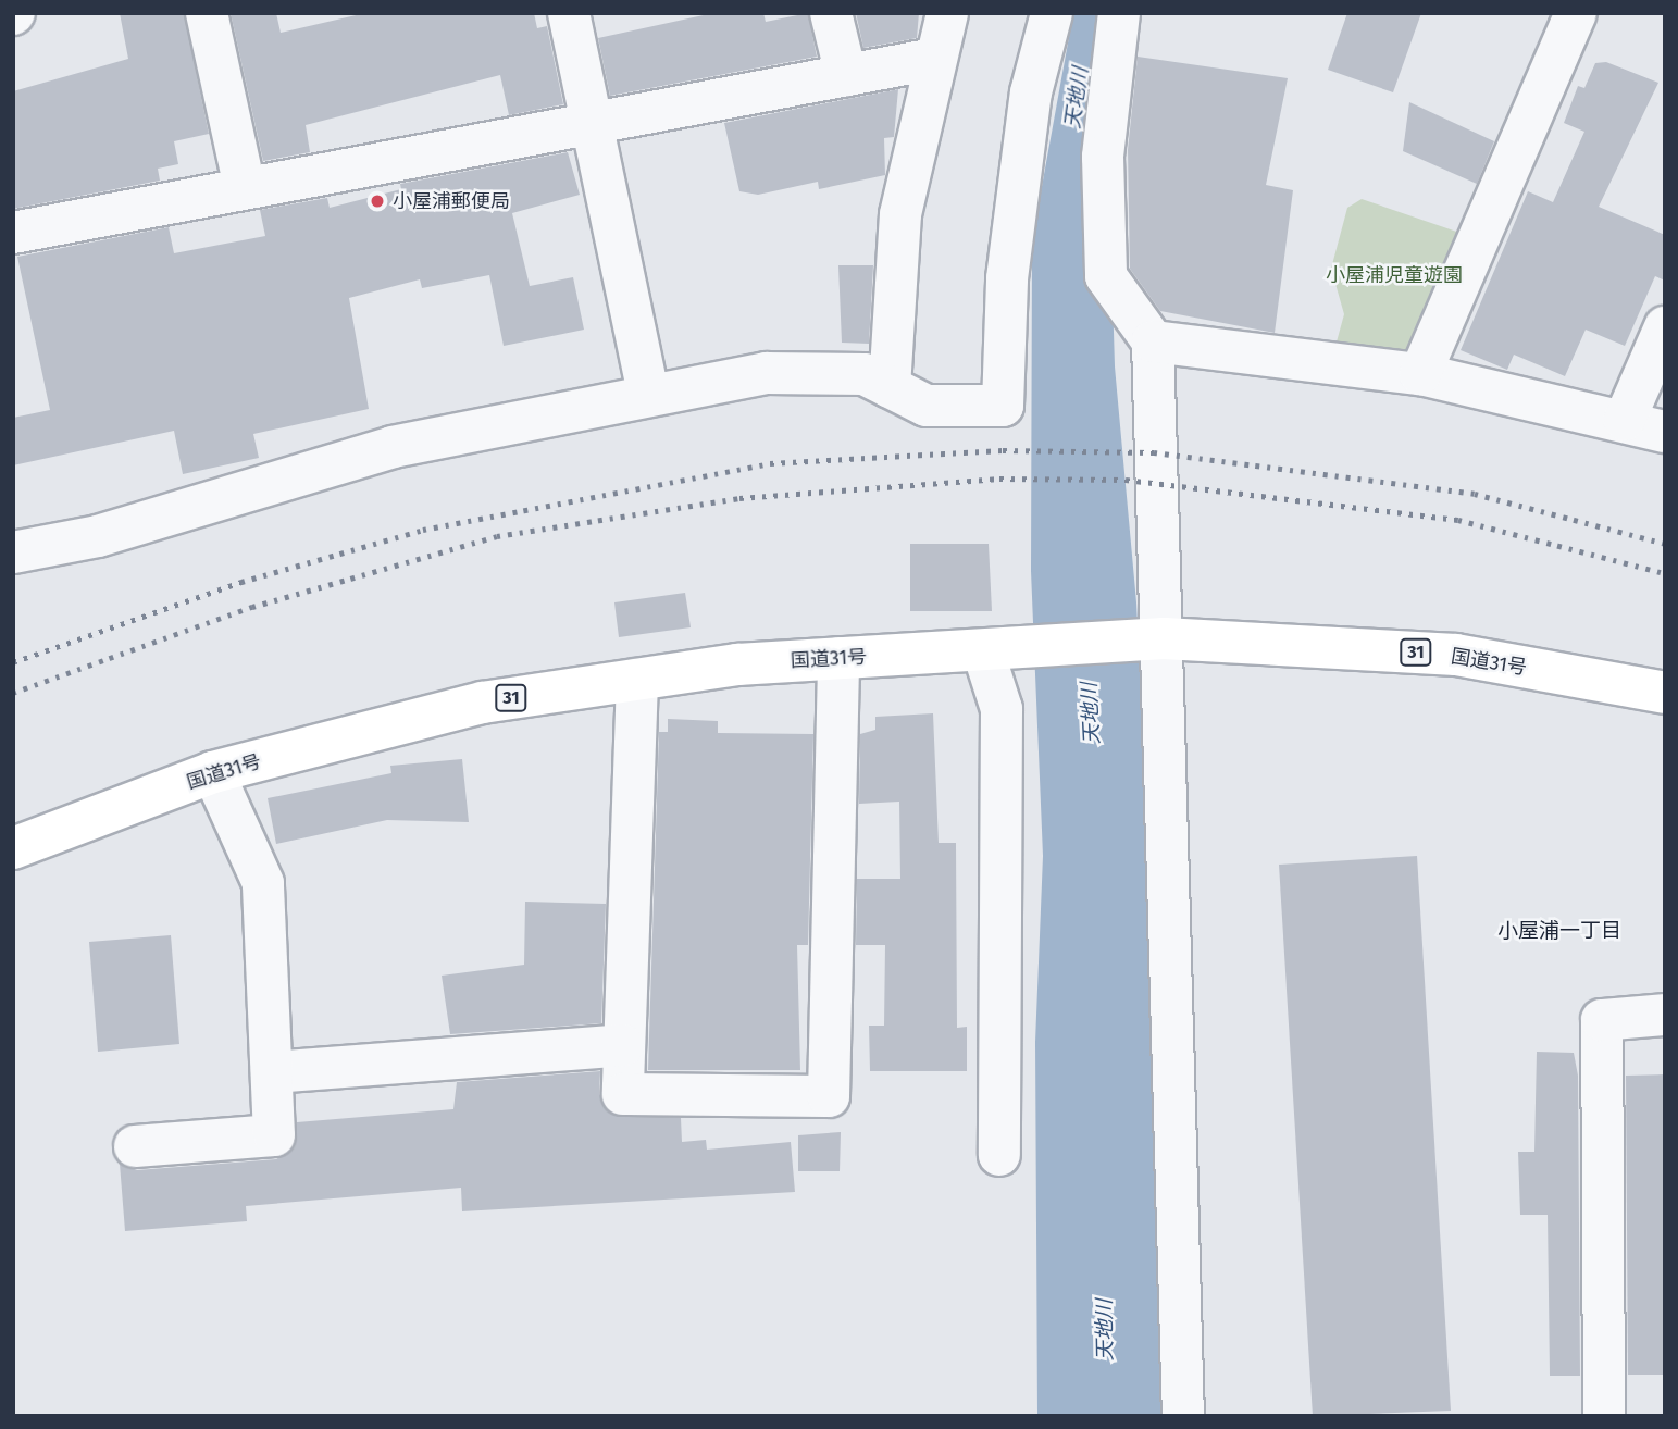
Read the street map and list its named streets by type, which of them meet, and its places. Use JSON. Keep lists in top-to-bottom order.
{
  "streets": {
    "highway": ["31", "国道31号"]
  },
  "districts": ["小屋浦一丁目"],
  "water": ["天地川"],
  "parks": ["小屋浦児童遊園"],
  "places": ["小屋浦郵便局"]
}
